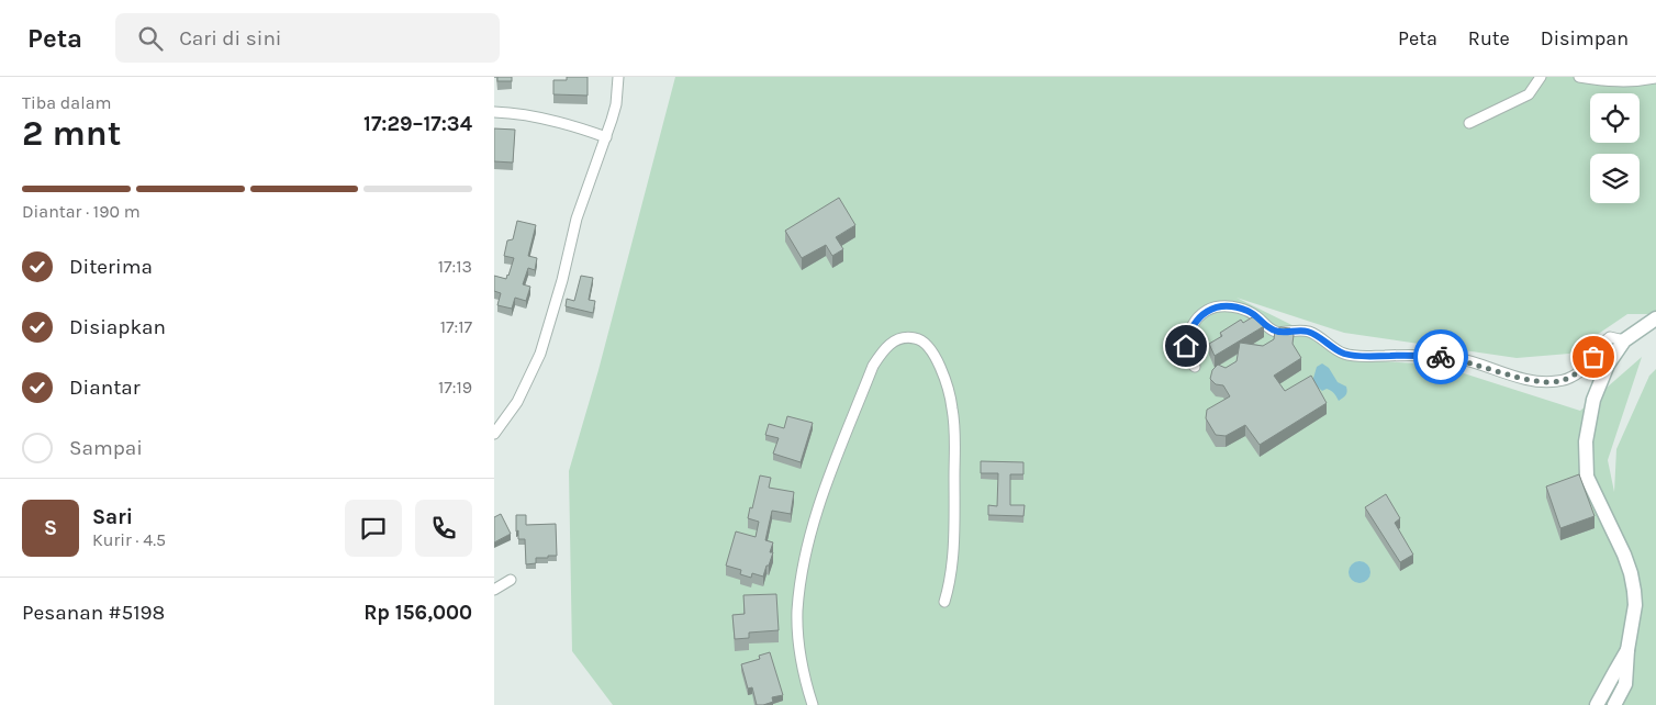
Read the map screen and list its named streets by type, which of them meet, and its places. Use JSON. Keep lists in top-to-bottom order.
{
  "page": {
    "header": "Peta",
    "search": "Cari di sini",
    "nav": ["Peta", "Rute", "Disimpan"],
    "heading": ["2 mnt", "Tiba dalam", "17:29–17:34"],
    "panel": [
      "Sari",
      "Kurir · 4.5",
      "Pesanan #5198",
      "Rp 156,000"
    ],
    "bar": "Diantar · 190 m",
    "list": [
      ["Diterima", "17:13"],
      ["Disiapkan", "17:17"],
      ["Diantar", "17:19"],
      "Sampai"
    ],
    "round": "S"
  }
}
